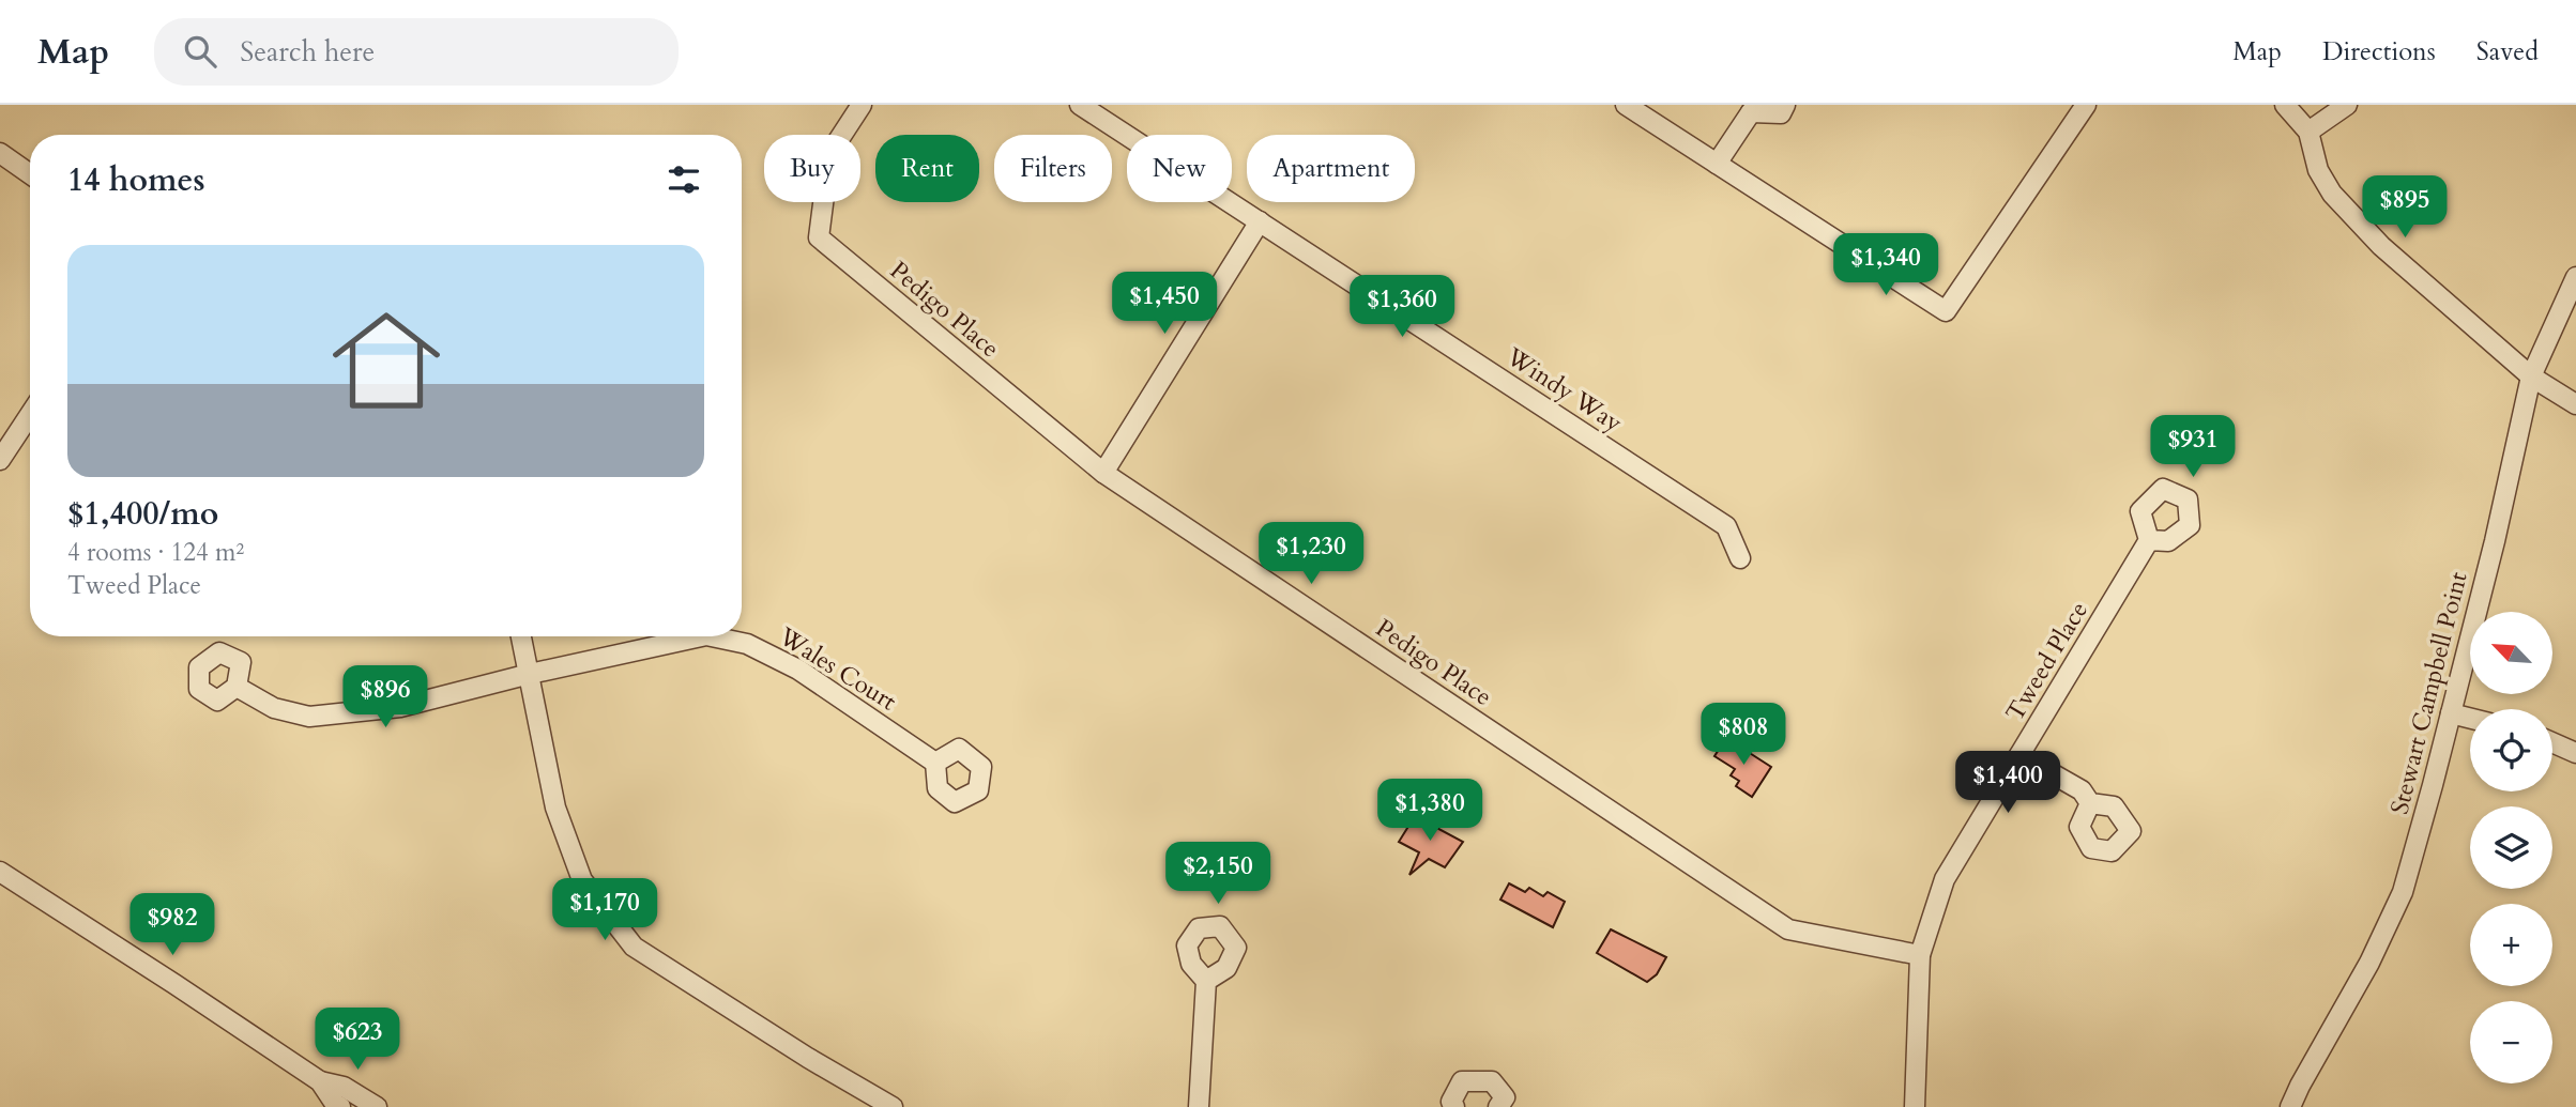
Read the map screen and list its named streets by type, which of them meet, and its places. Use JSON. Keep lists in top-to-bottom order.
{
  "streets": {
    "street": [
      "Pedigo Place",
      "Windy Way",
      "Tweed Place",
      "Wales Court",
      "Stewart Campbell Point"
    ]
  },
  "crossings": [
    ["Pedigo Place", "Tweed Place"]
  ],
  "north": "top left",
  "page": {
    "header": "Map",
    "search": "Search here",
    "nav": ["Map", "Directions", "Saved"],
    "chip": [
      "Buy",
      "Rent",
      "Filters",
      "New",
      "Apartment"
    ],
    "heading": "14 homes",
    "price": [
      "$895",
      "$1,340",
      "$1,450",
      "$1,360",
      "$931",
      "$1,230",
      "$896",
      "$808",
      "$1,400",
      "$1,380",
      "$2,150",
      "$1,170",
      "$982",
      "$623"
    ],
    "list": [
      {
        "name": "$1,400/mo",
        "note": "4 rooms · 124 m² · Tweed Place"
      }
    ],
    "map_buttons": ["+", "−"]
  }
}
